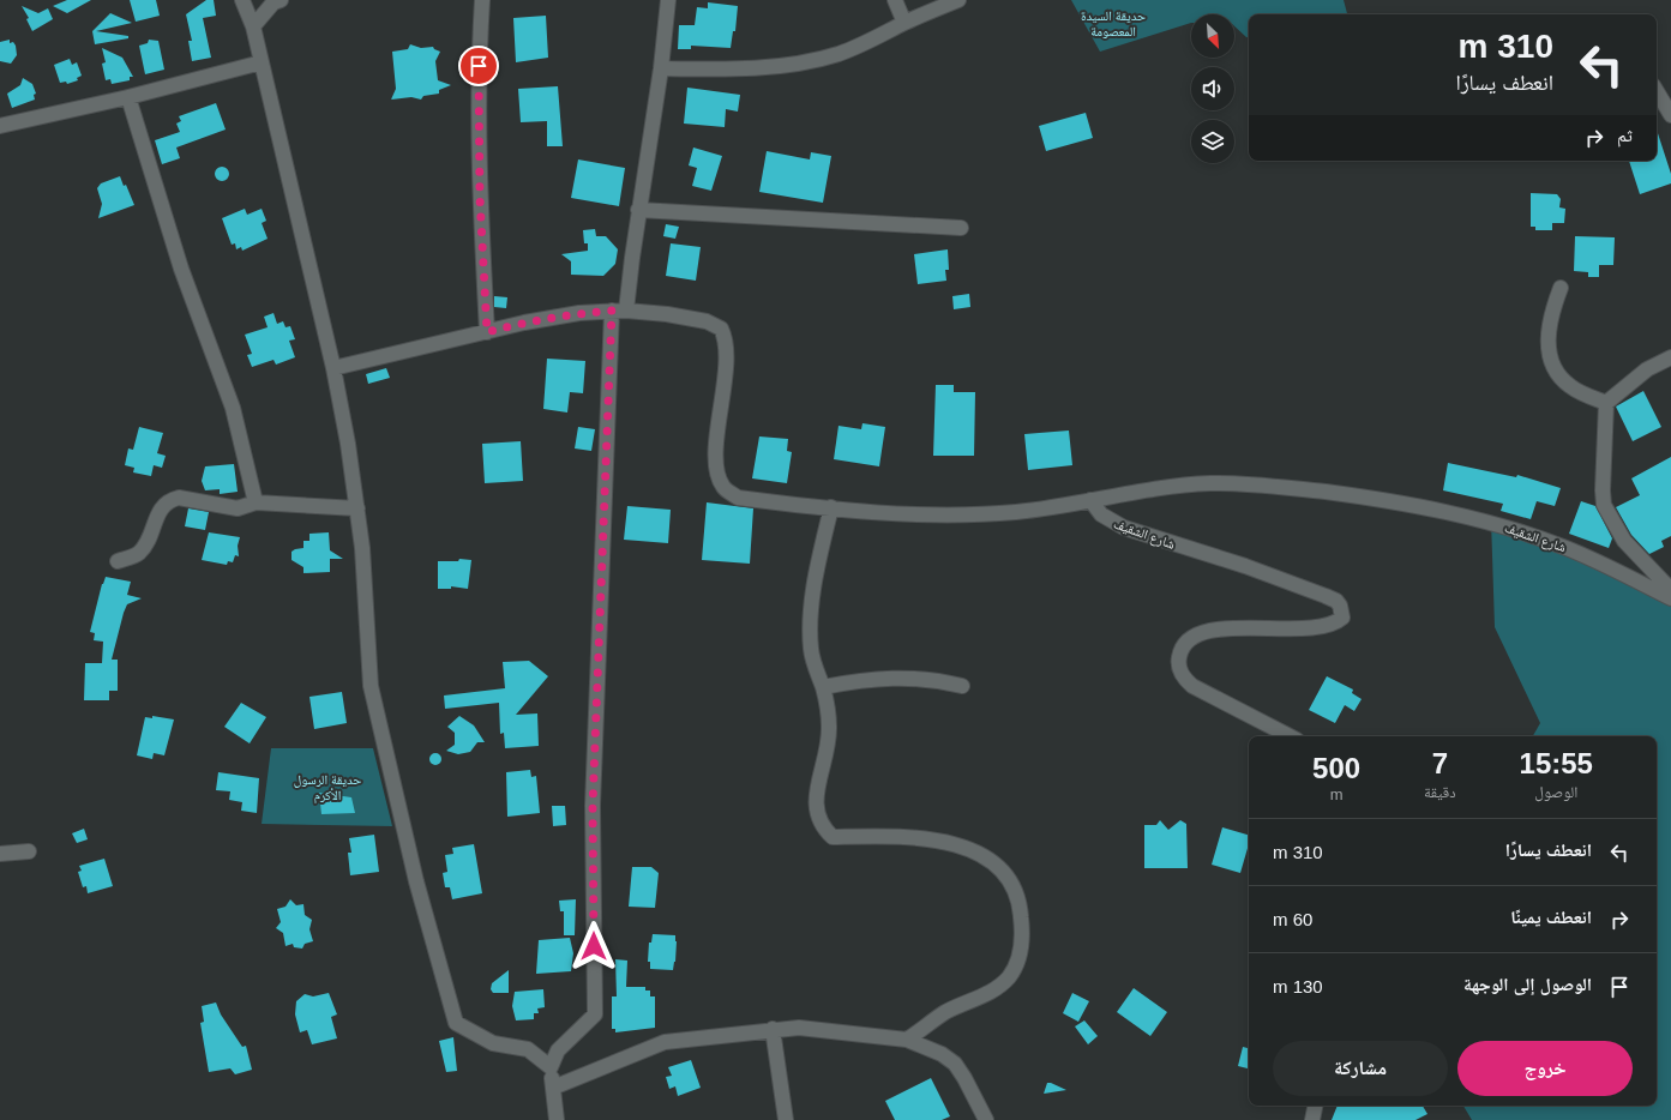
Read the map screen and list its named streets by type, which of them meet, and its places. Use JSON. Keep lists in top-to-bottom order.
{
  "streets": {
    "street": ["شارع الشقيف"]
  },
  "parks": ["حديقة السيدة المعصومة", "حديقة الرسول الأكرم"],
  "north": "bottom right",
  "page": {
    "turn": ["310 m", "انعطف يسارًا"],
    "then": "ثم",
    "eta": [
      "15:55",
      "الوصول",
      "7",
      "دقيقة",
      "500",
      "m"
    ],
    "list": [
      {
        "name": "انعطف يسارًا",
        "value": "310 m"
      },
      {
        "name": "انعطف يمينًا",
        "value": "60 m"
      },
      {
        "name": "الوصول إلى الوجهة",
        "value": "130 m"
      }
    ],
    "buttons": ["خروج", "مشاركة"]
  }
}
